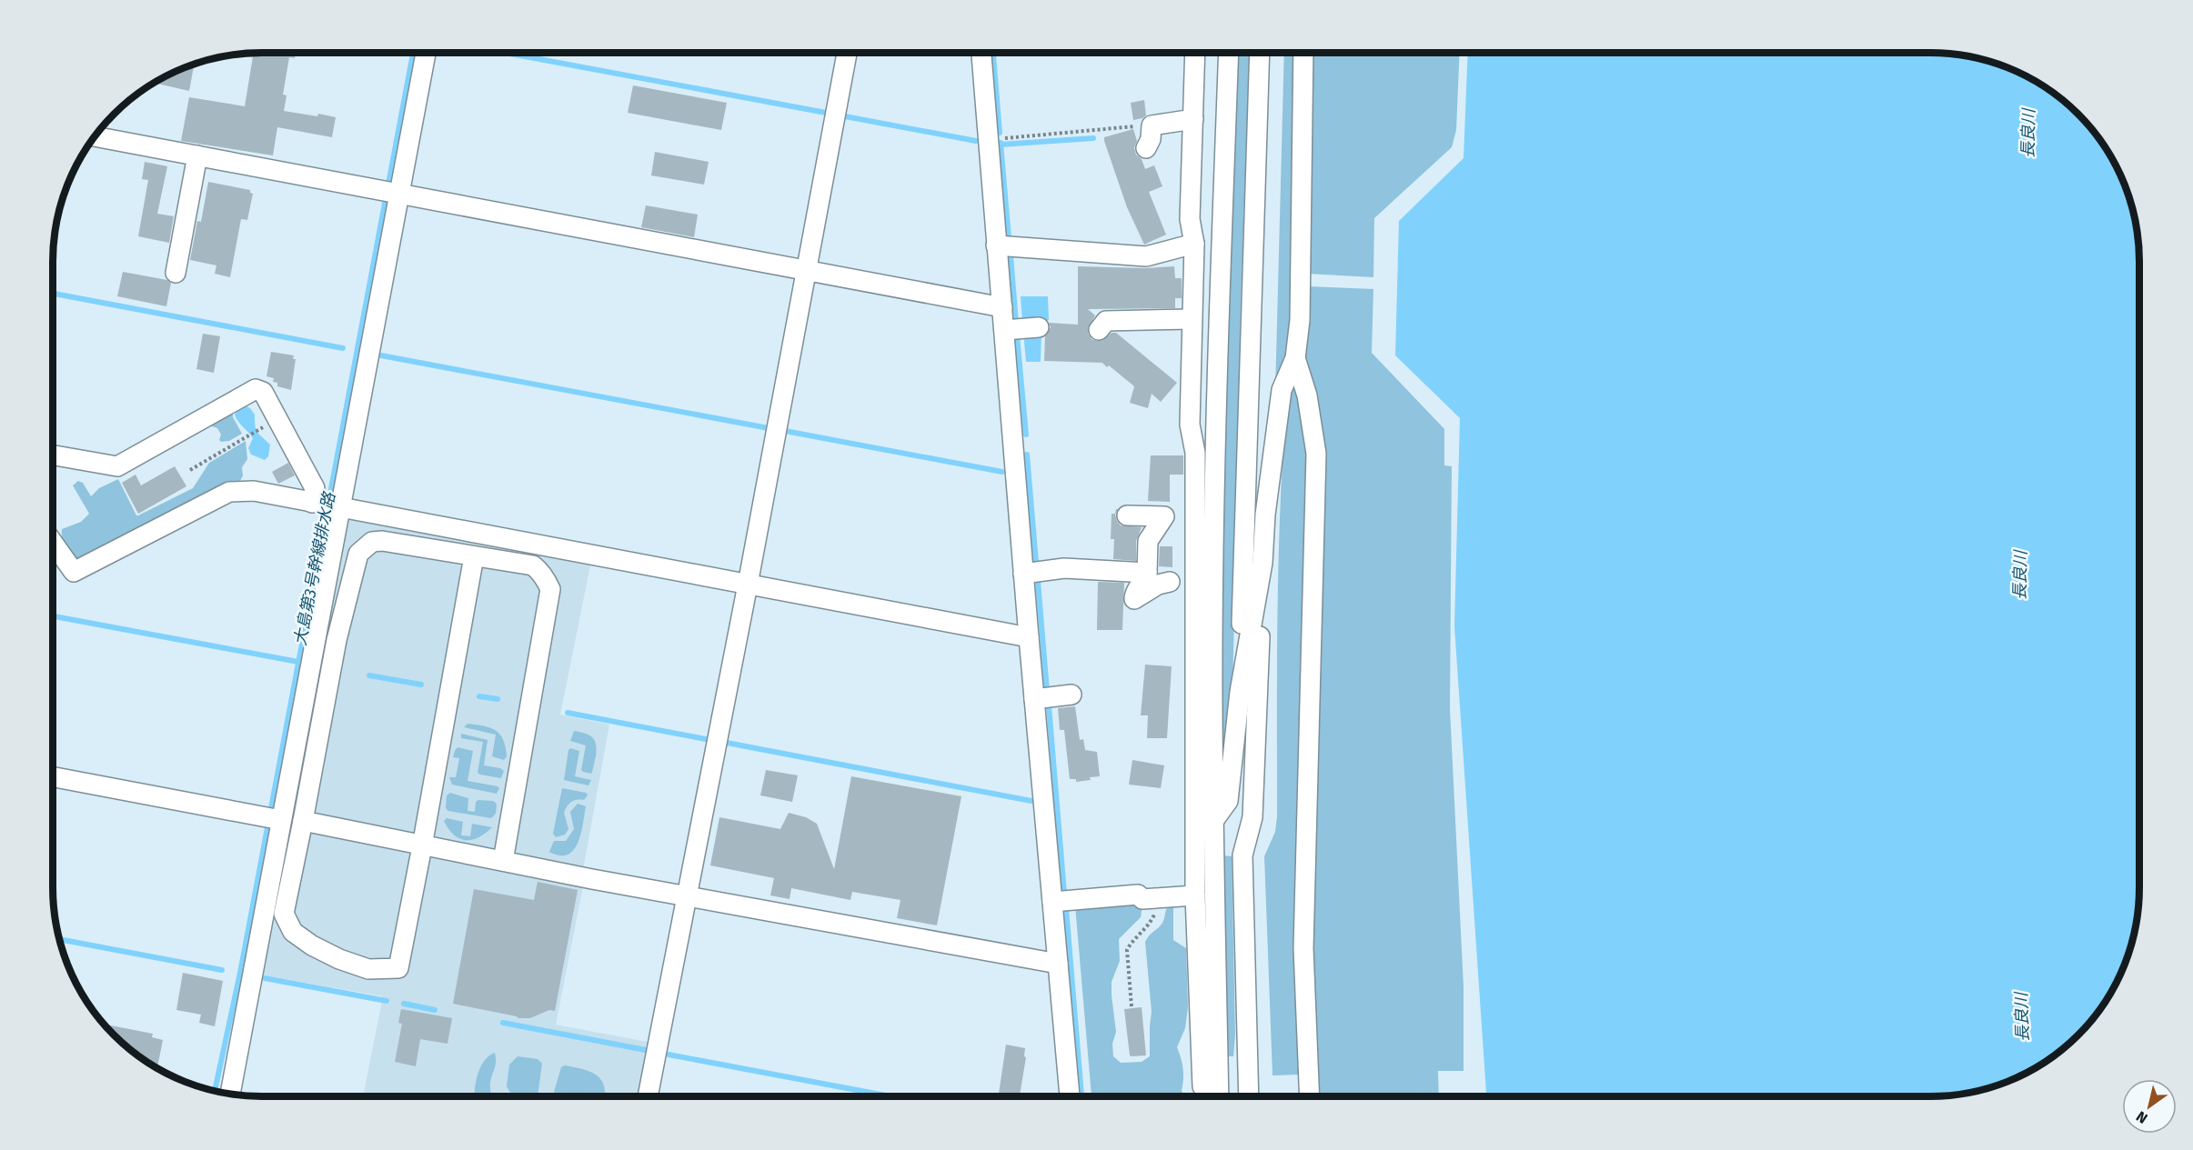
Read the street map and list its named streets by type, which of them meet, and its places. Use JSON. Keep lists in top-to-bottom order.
{
  "water": ["長良川", "大島第3号幹線排水路"],
  "north": "bottom left"
}
